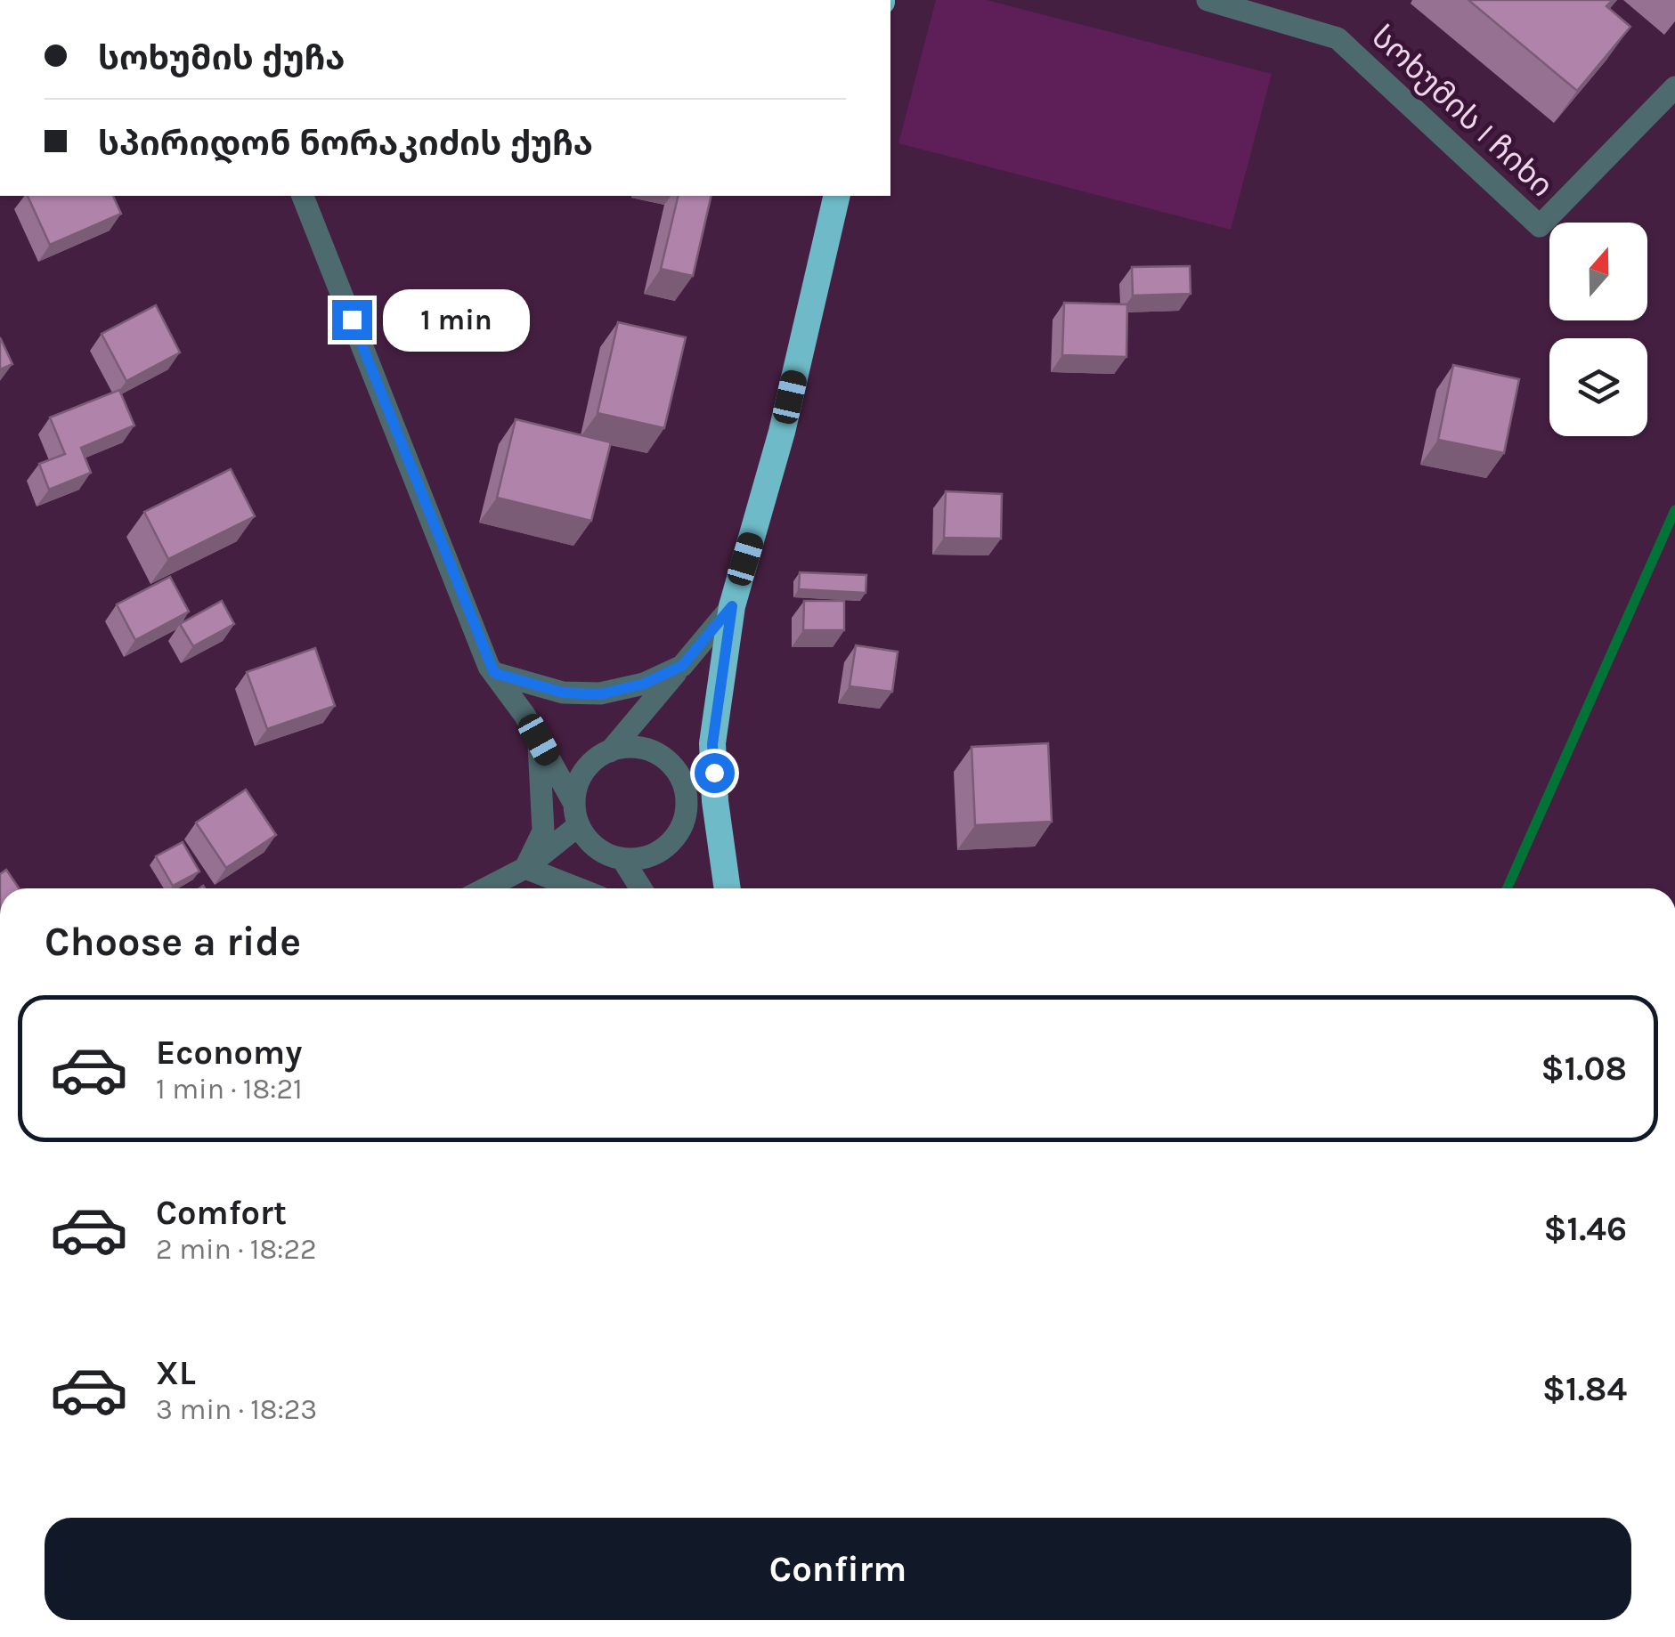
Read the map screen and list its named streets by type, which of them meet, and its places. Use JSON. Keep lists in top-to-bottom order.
{
  "streets": {
    "street": ["სოხუმის I ჩიხი"]
  },
  "north": "top",
  "page": {
    "banner": ["სოხუმის ქუჩა", "სპირიდონ ნორაკიძის ქუჩა"],
    "bubble": "1 min",
    "heading": "Choose a ride",
    "list": [
      {
        "name": "Economy",
        "note": "1 min · 18:21",
        "value": "$1.08"
      },
      {
        "name": "Comfort",
        "note": "2 min · 18:22",
        "value": "$1.46"
      },
      {
        "name": "XL",
        "note": "3 min · 18:23",
        "value": "$1.84"
      }
    ],
    "buttons": "Confirm"
  }
}
